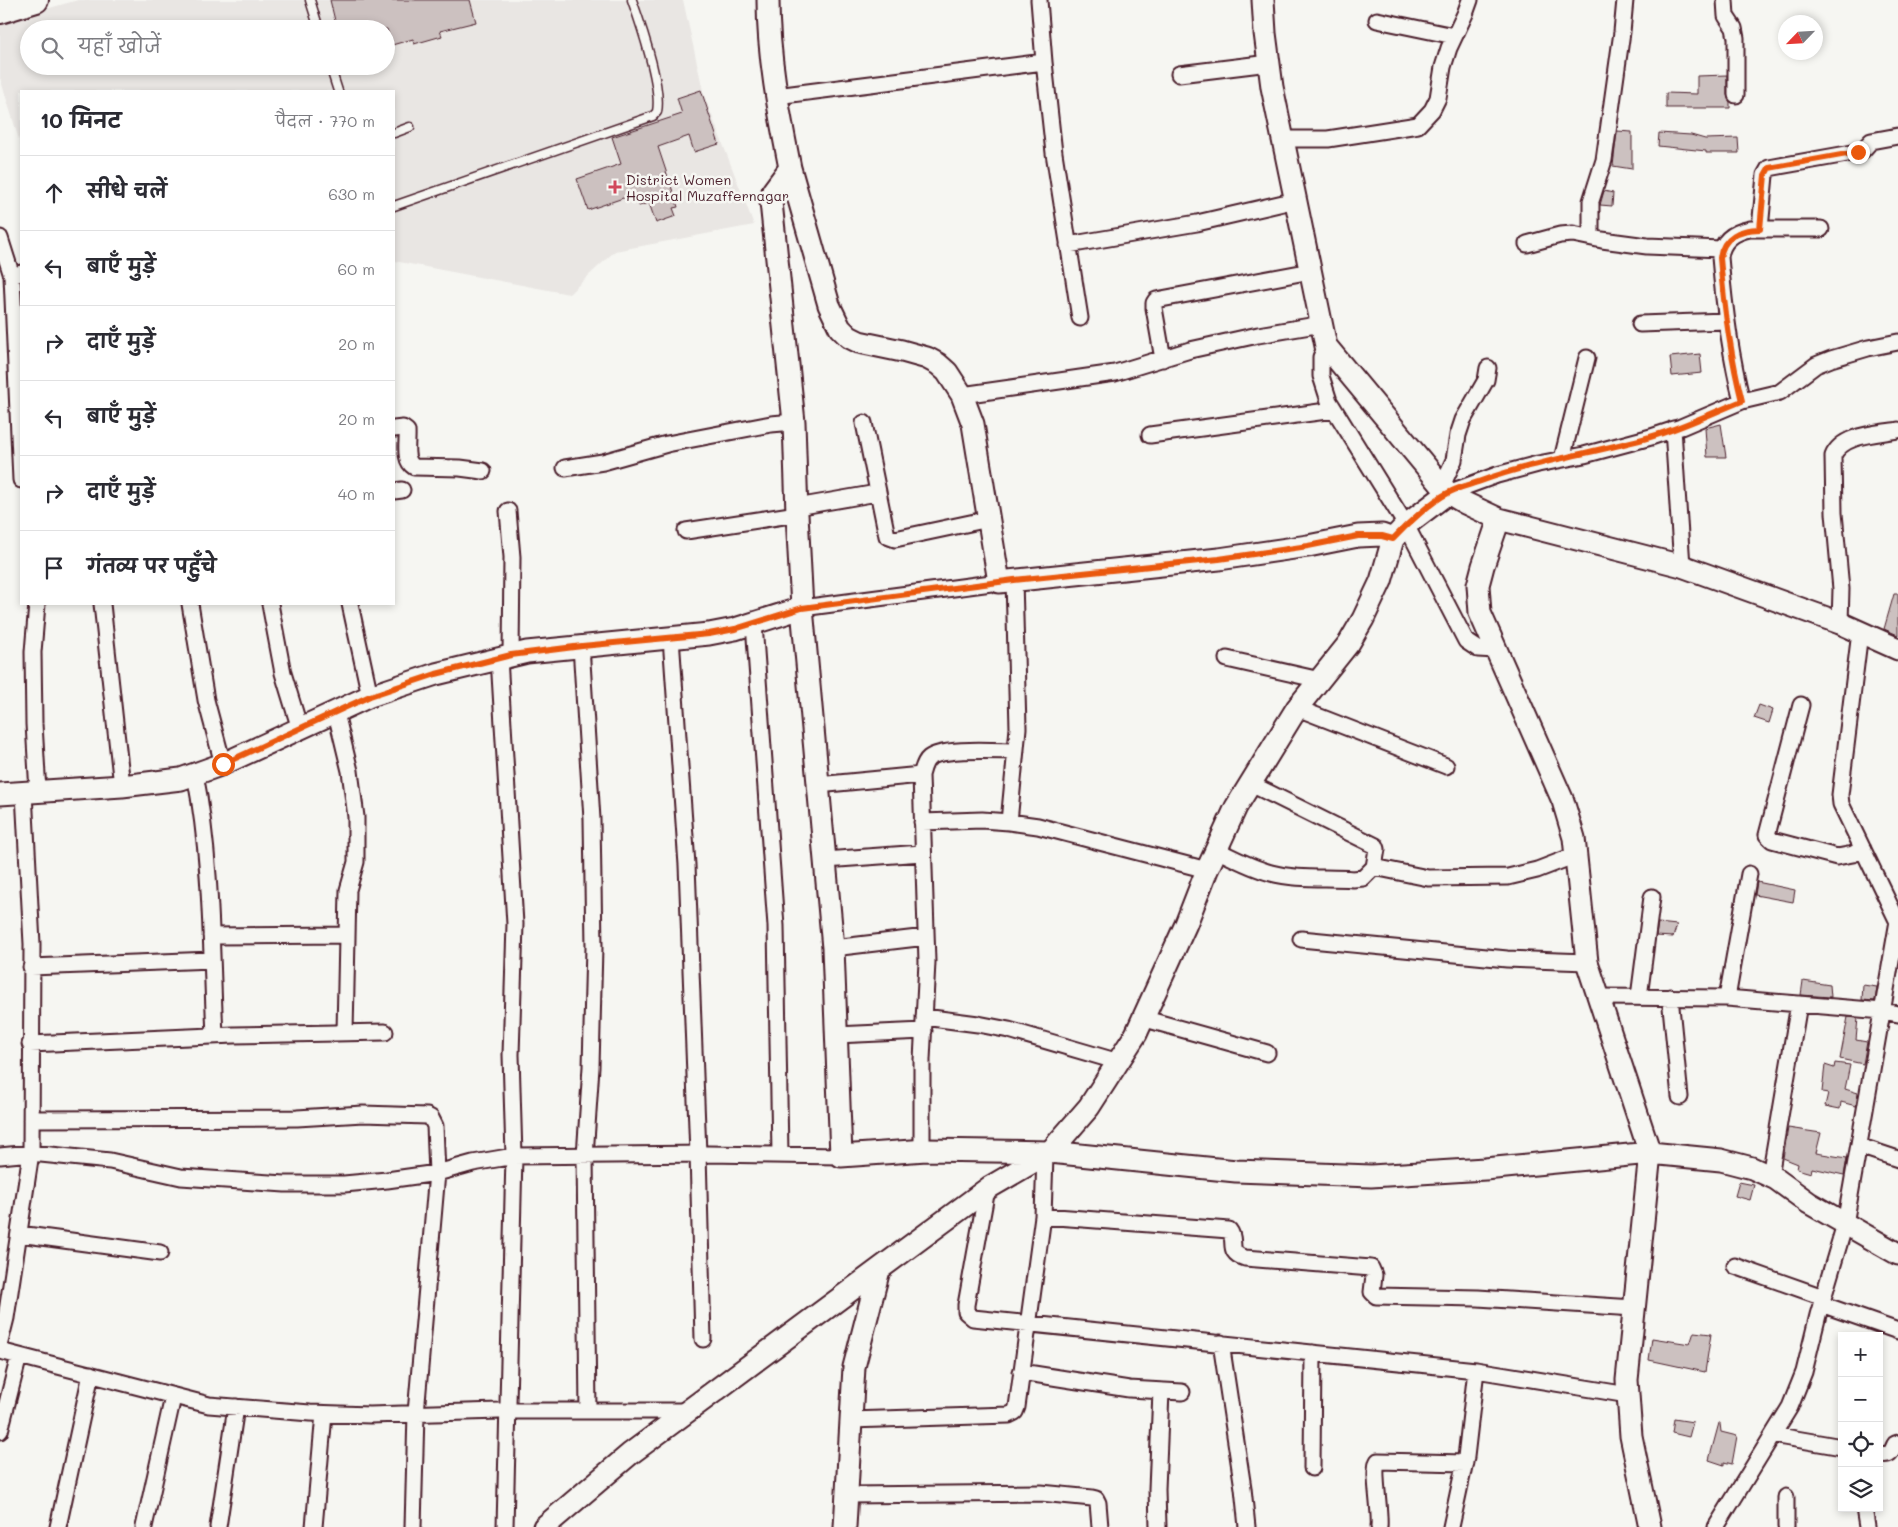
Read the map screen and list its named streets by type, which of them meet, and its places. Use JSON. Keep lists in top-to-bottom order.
{
  "places": {
    "health": ["District Women Hospital Muzaffernagar"]
  },
  "north": "bottom left",
  "page": {
    "search": "यहाँ खोजें",
    "heading": ["10 मिनट", "पैदल · 770 m"],
    "list": [
      ["सीधे चलें", "630 m"],
      ["बाएँ मुड़ें", "60 m"],
      ["दाएँ मुड़ें", "20 m"],
      ["बाएँ मुड़ें", "20 m"],
      ["दाएँ मुड़ें", "40 m"],
      "गंतव्य पर पहुँचे"
    ],
    "map_buttons": ["+", "−"]
  }
}
